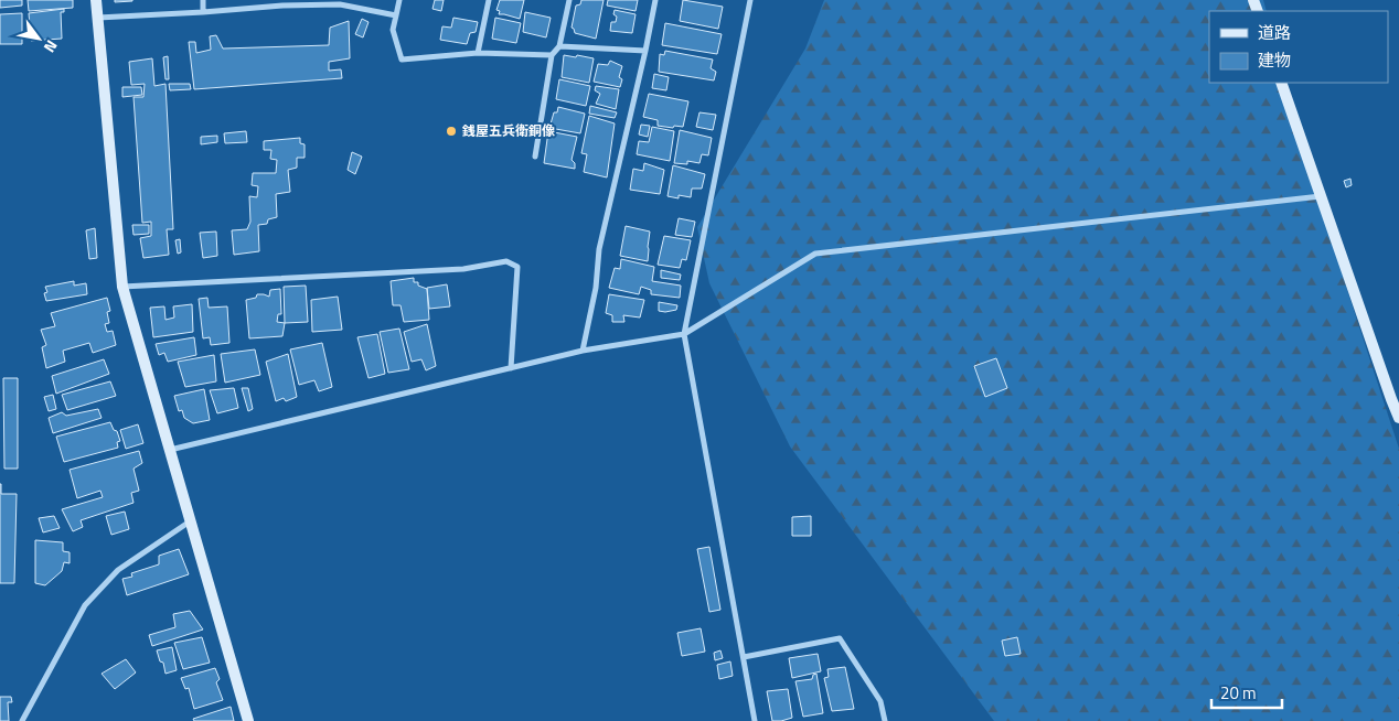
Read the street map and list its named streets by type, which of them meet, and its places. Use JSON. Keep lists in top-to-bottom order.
{
  "places": ["銭屋五兵衛銅像"],
  "legend": ["道路", "建物"],
  "scale_bar": "20 m",
  "north": "bottom right"
}
